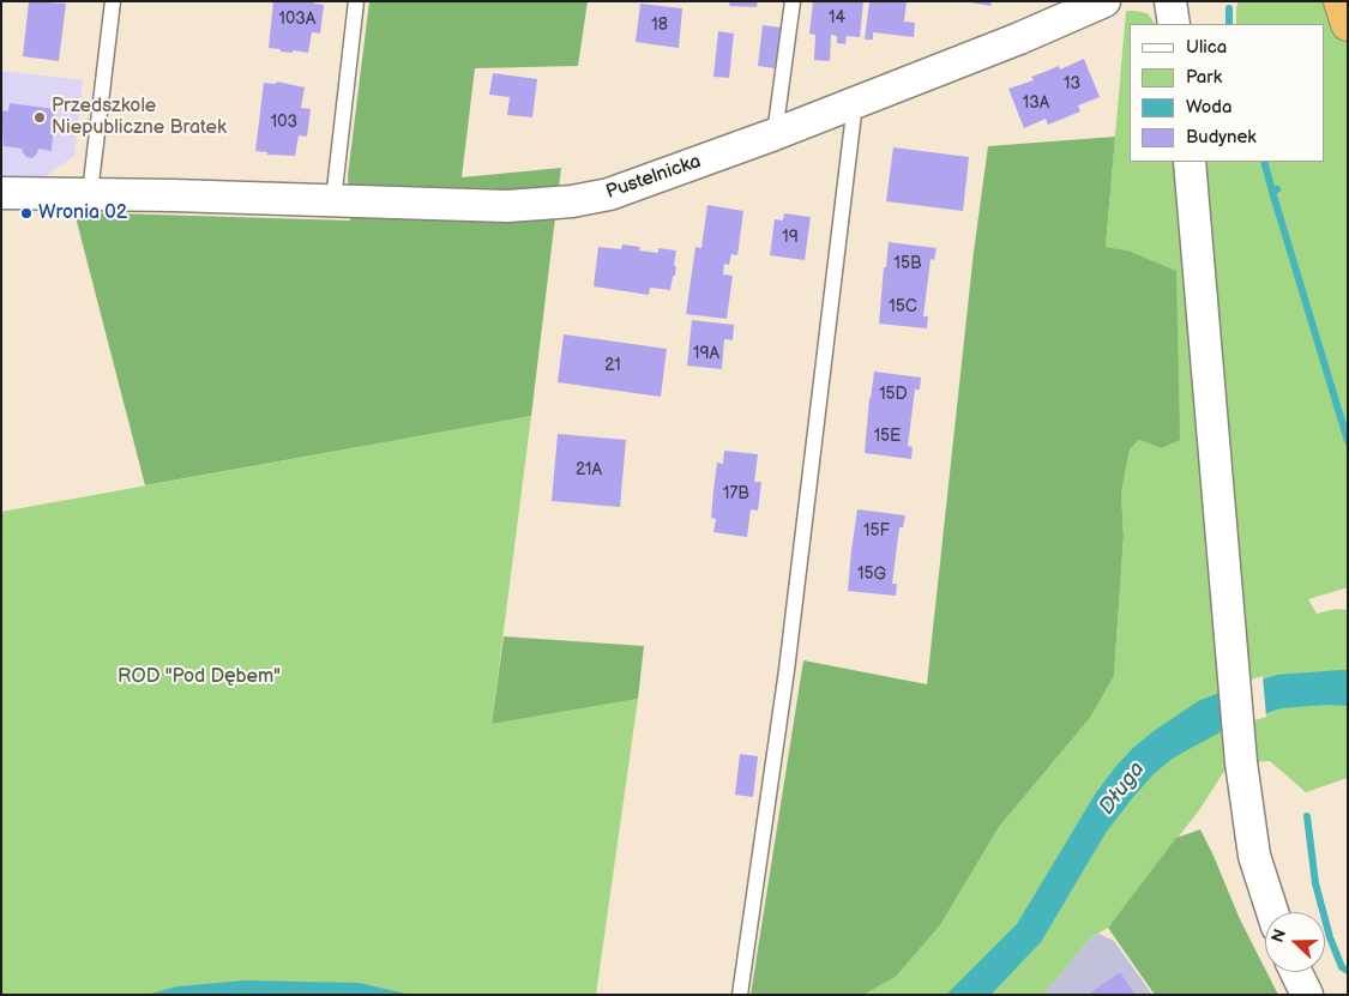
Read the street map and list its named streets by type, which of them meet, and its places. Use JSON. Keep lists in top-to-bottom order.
{
  "streets": {
    "street": ["Pustelnicka"]
  },
  "water": ["Długa"],
  "parks": ["ROD \"Pod Dębem\""],
  "places": ["Przedszkole Niepubliczne Bratek", "Wronia 02"],
  "house_numbers": [
    "14",
    "103A",
    "18",
    "13",
    "13A",
    "103",
    "19",
    "15B",
    "15C",
    "19A",
    "21",
    "15D",
    "15E",
    "21A",
    "17B",
    "15F",
    "15G"
  ],
  "legend": [
    "Ulica",
    "Park",
    "Woda",
    "Budynek"
  ],
  "north": "left"
}
